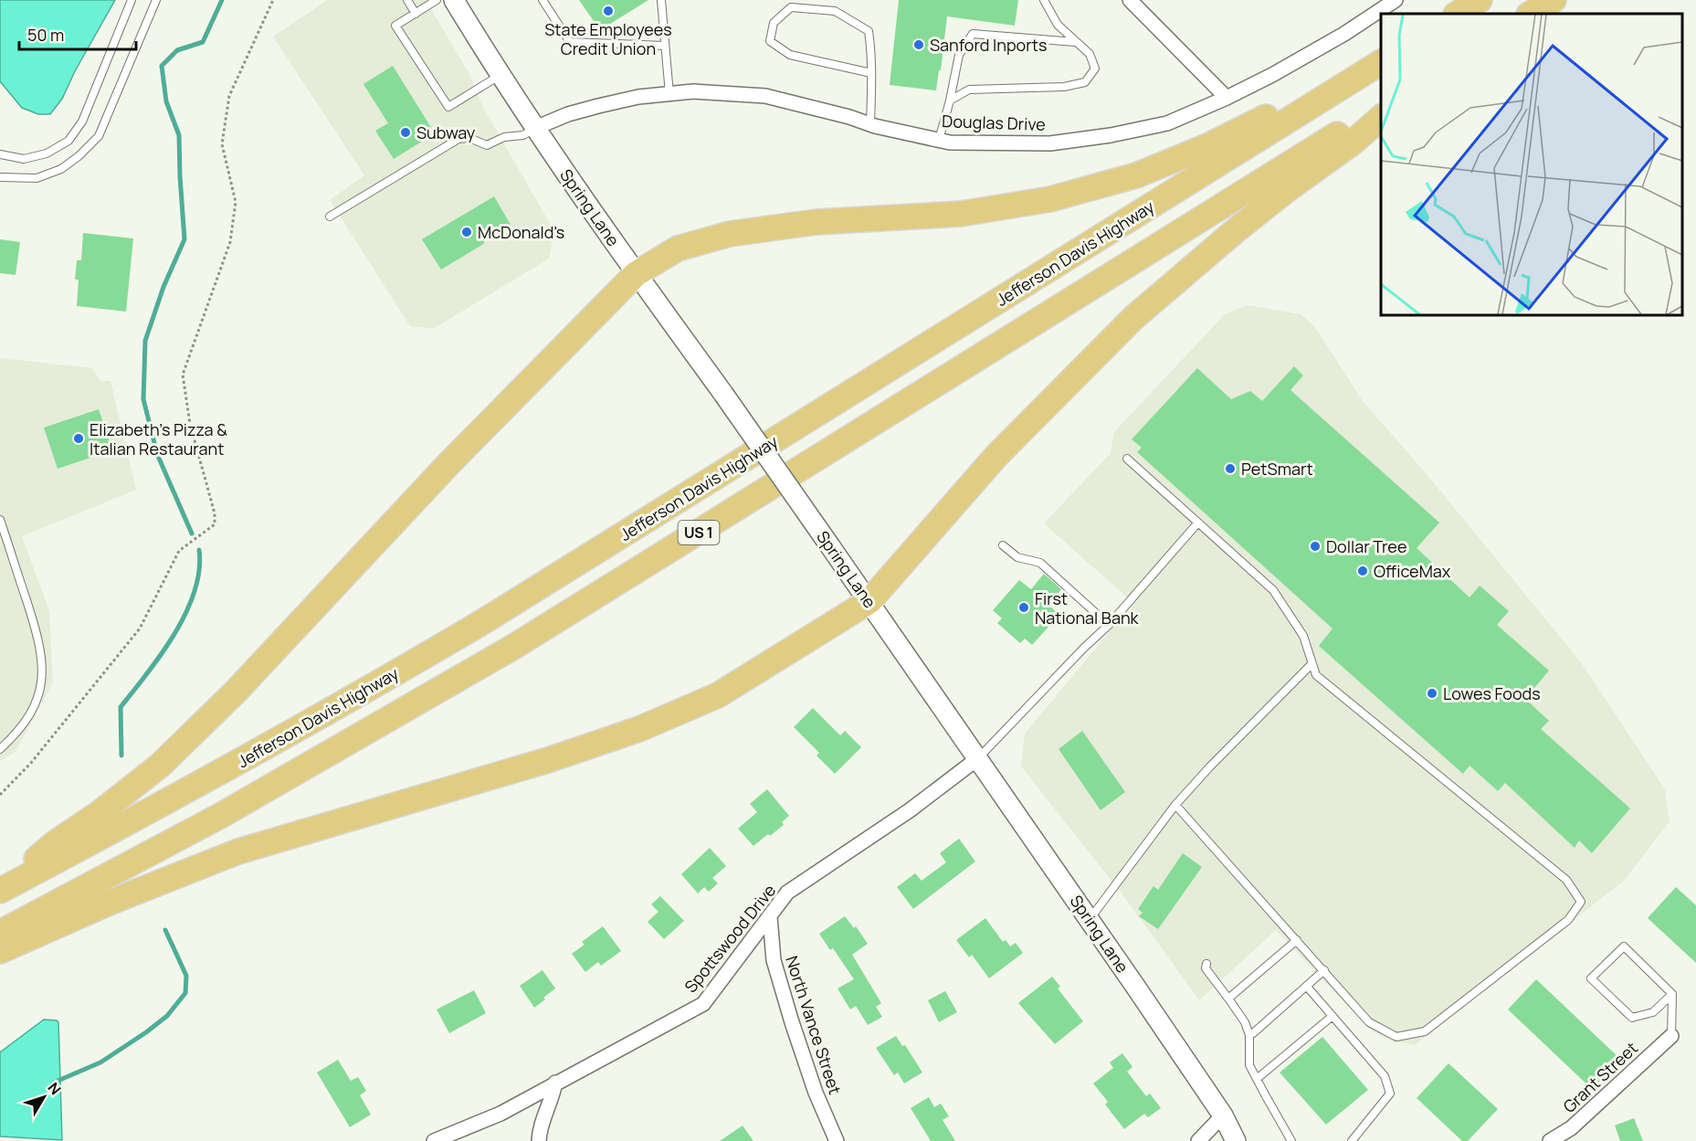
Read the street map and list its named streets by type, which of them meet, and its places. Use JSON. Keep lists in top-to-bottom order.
{
  "streets": {
    "highway": ["Jefferson Davis Highway", "US 1"],
    "street": [
      "Douglas Drive",
      "Spring Lane",
      "Spottswood Drive",
      "North Vance Street",
      "Grant Street"
    ]
  },
  "crossings": [
    ["Douglas Drive", "Spring Lane"],
    ["Spring Lane", "Spottswood Drive"],
    ["Spottswood Drive", "North Vance Street"]
  ],
  "places": [
    "State Employees Credit Union",
    "Sanford Inports",
    "Subway",
    "McDonald's",
    "Elizabeth’s Pizza & Italian Restaurant",
    "PetSmart",
    "Dollar Tree",
    "OfficeMax",
    "First National Bank",
    "Lowes Foods"
  ],
  "scale_bar": "50 m",
  "north": "top right"
}
